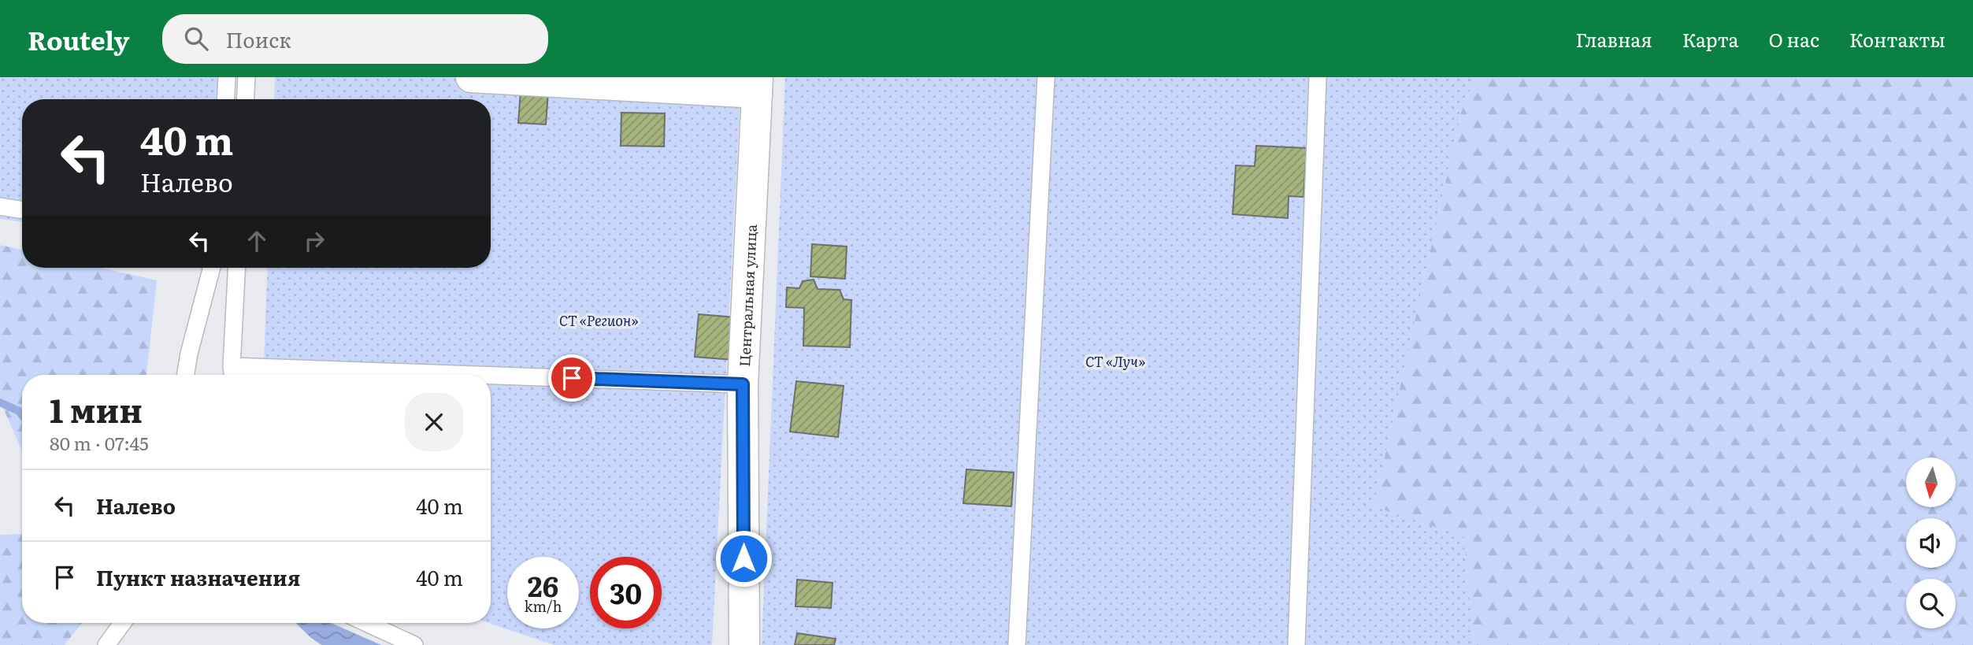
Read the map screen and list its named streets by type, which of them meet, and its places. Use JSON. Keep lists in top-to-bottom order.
{
  "streets": {
    "street": ["Центральная улица"]
  },
  "parks": ["СТ «Регион»", "СТ «Луч»"],
  "north": "bottom",
  "page": {
    "header": "Routely",
    "search": "Поиск",
    "nav": [
      "Главная",
      "Карта",
      "О нас",
      "Контакты"
    ],
    "turn": ["40 m", "Налево"],
    "heading": ["1 мин", "80 m · 07:45"],
    "list": [
      {
        "name": "Налево",
        "value": "40 m"
      },
      {
        "name": "Пункт назначения",
        "value": "40 m"
      }
    ],
    "speed": "26 km/h",
    "limit": "30"
  }
}
